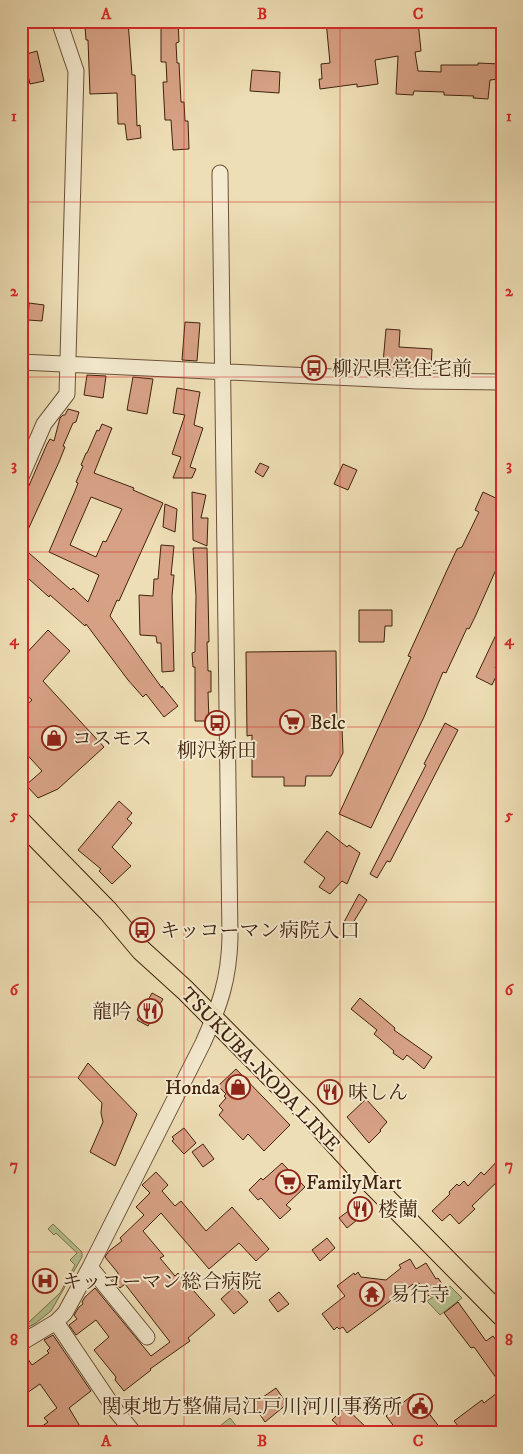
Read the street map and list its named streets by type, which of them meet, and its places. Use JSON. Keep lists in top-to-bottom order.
{
  "streets": {
    "main road": ["TSUKUBA-NODA LINE"]
  },
  "places": {
    "bus stop": ["柳沢県営住宅前", "柳沢新田", "キッコーマン病院入口"],
    "supermarket": ["Belc", "FamilyMart"],
    "shop": ["コスモス", "Honda"],
    "restaurant": ["龍吟", "味しん", "楼蘭"],
    "hospital": ["キッコーマン総合病院"],
    "temple": ["易行寺"],
    "public building": ["関東地方整備局江戸川河川事務所"]
  },
  "grid": {
    "columns": ["A", "B", "C"],
    "rows": [
      "1",
      "2",
      "3",
      "4",
      "5",
      "6",
      "7",
      "8"
    ]
  }
}
